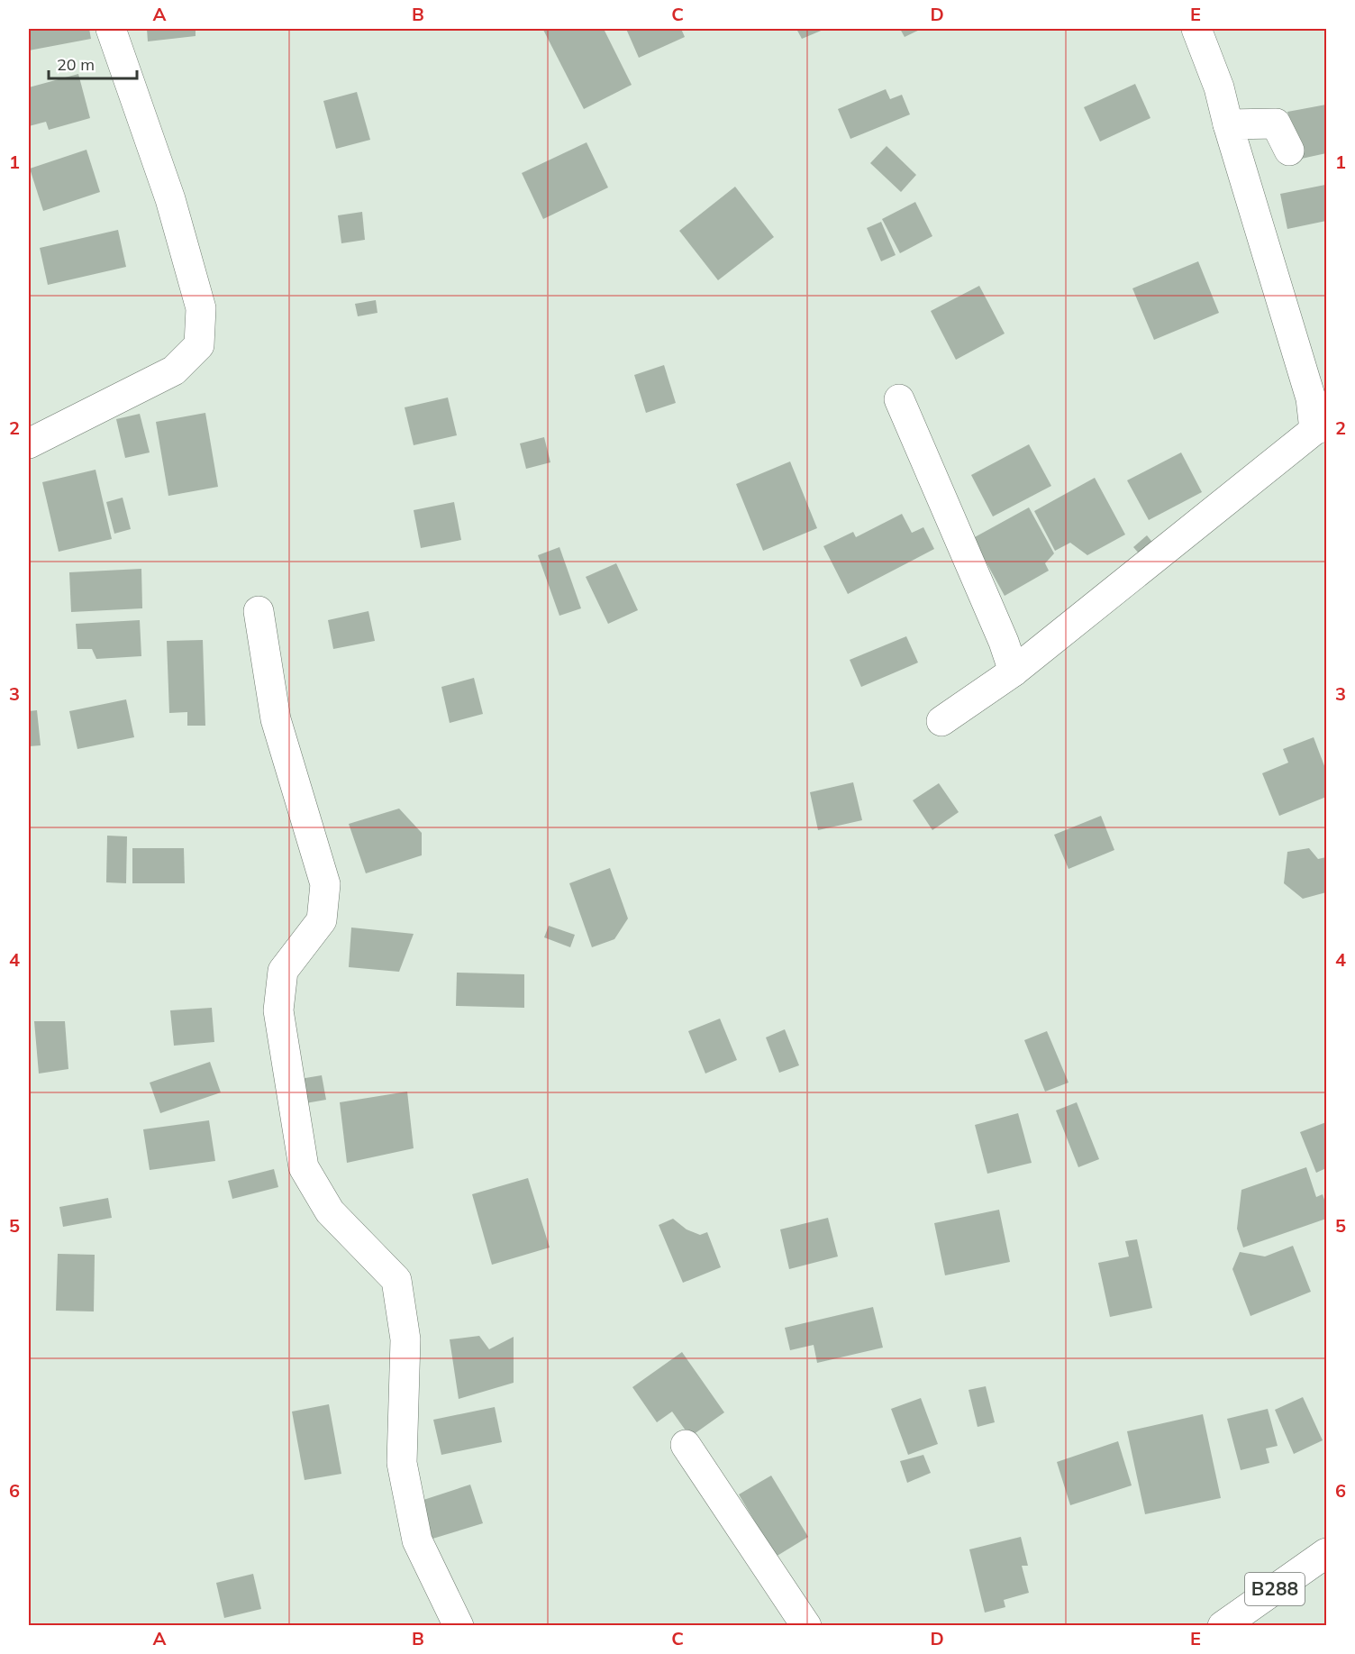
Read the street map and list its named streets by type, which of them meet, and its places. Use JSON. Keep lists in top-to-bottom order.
{
  "streets": {
    "street": ["B288"]
  },
  "scale_bar": "20 m",
  "grid": {
    "columns": [
      "A",
      "B",
      "C",
      "D",
      "E"
    ],
    "rows": [
      "1",
      "2",
      "3",
      "4",
      "5",
      "6"
    ]
  }
}
